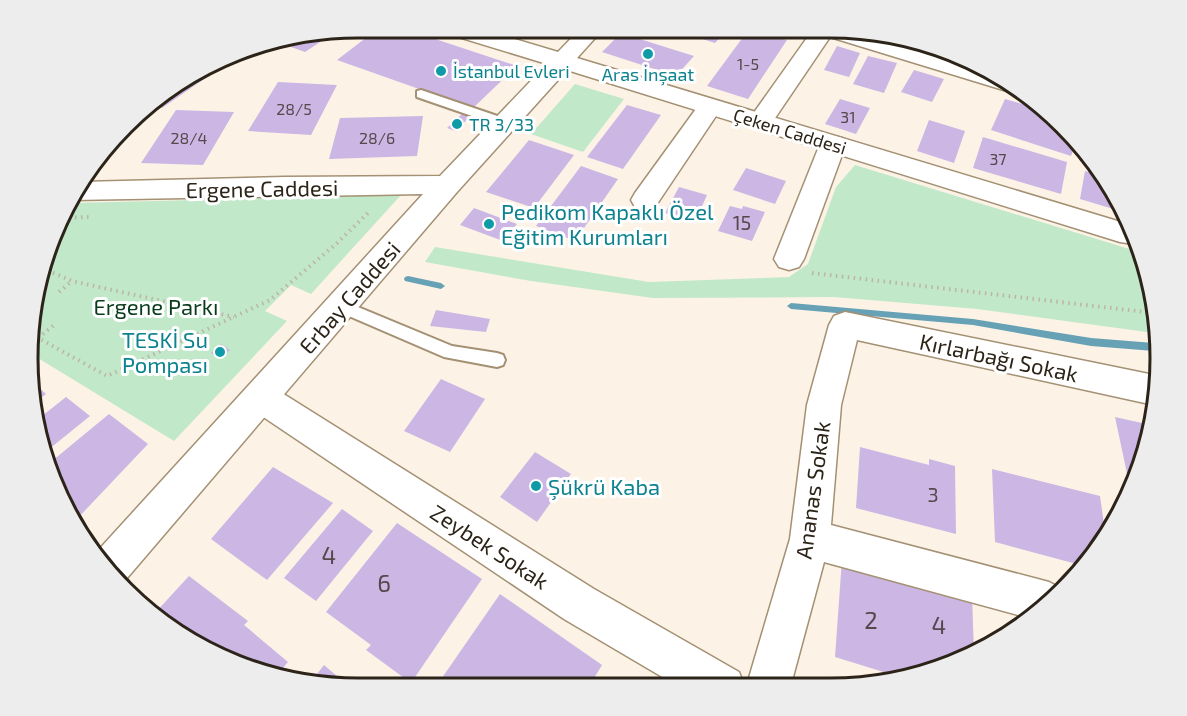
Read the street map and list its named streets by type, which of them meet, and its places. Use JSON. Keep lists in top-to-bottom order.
{
  "streets": {
    "street": [
      "Çeken Caddesi",
      "Ergene Caddesi",
      "Erbay Caddesi",
      "Kırlarbağı Sokak",
      "Ananas Sokak",
      "Zeybek Sokak"
    ]
  },
  "crossings": [
    ["Çeken Caddesi", "Erbay Caddesi"],
    ["Ergene Caddesi", "Erbay Caddesi"],
    ["Erbay Caddesi", "Zeybek Sokak"],
    ["Kırlarbağı Sokak", "Ananas Sokak"]
  ],
  "parks": ["Ergene Parkı"],
  "places": [
    "Aras İnşaat",
    "İstanbul Evleri",
    "TR 3/33",
    "Pedikom Kapaklı Özel Eğitim Kurumları",
    "TESKİ Su Pompası",
    "Şükrü Kaba"
  ],
  "house_numbers": [
    "1-5",
    "28/5",
    "31",
    "28/4",
    "28/6",
    "37",
    "15",
    "3",
    "4",
    "6",
    "2",
    "4"
  ]
}
